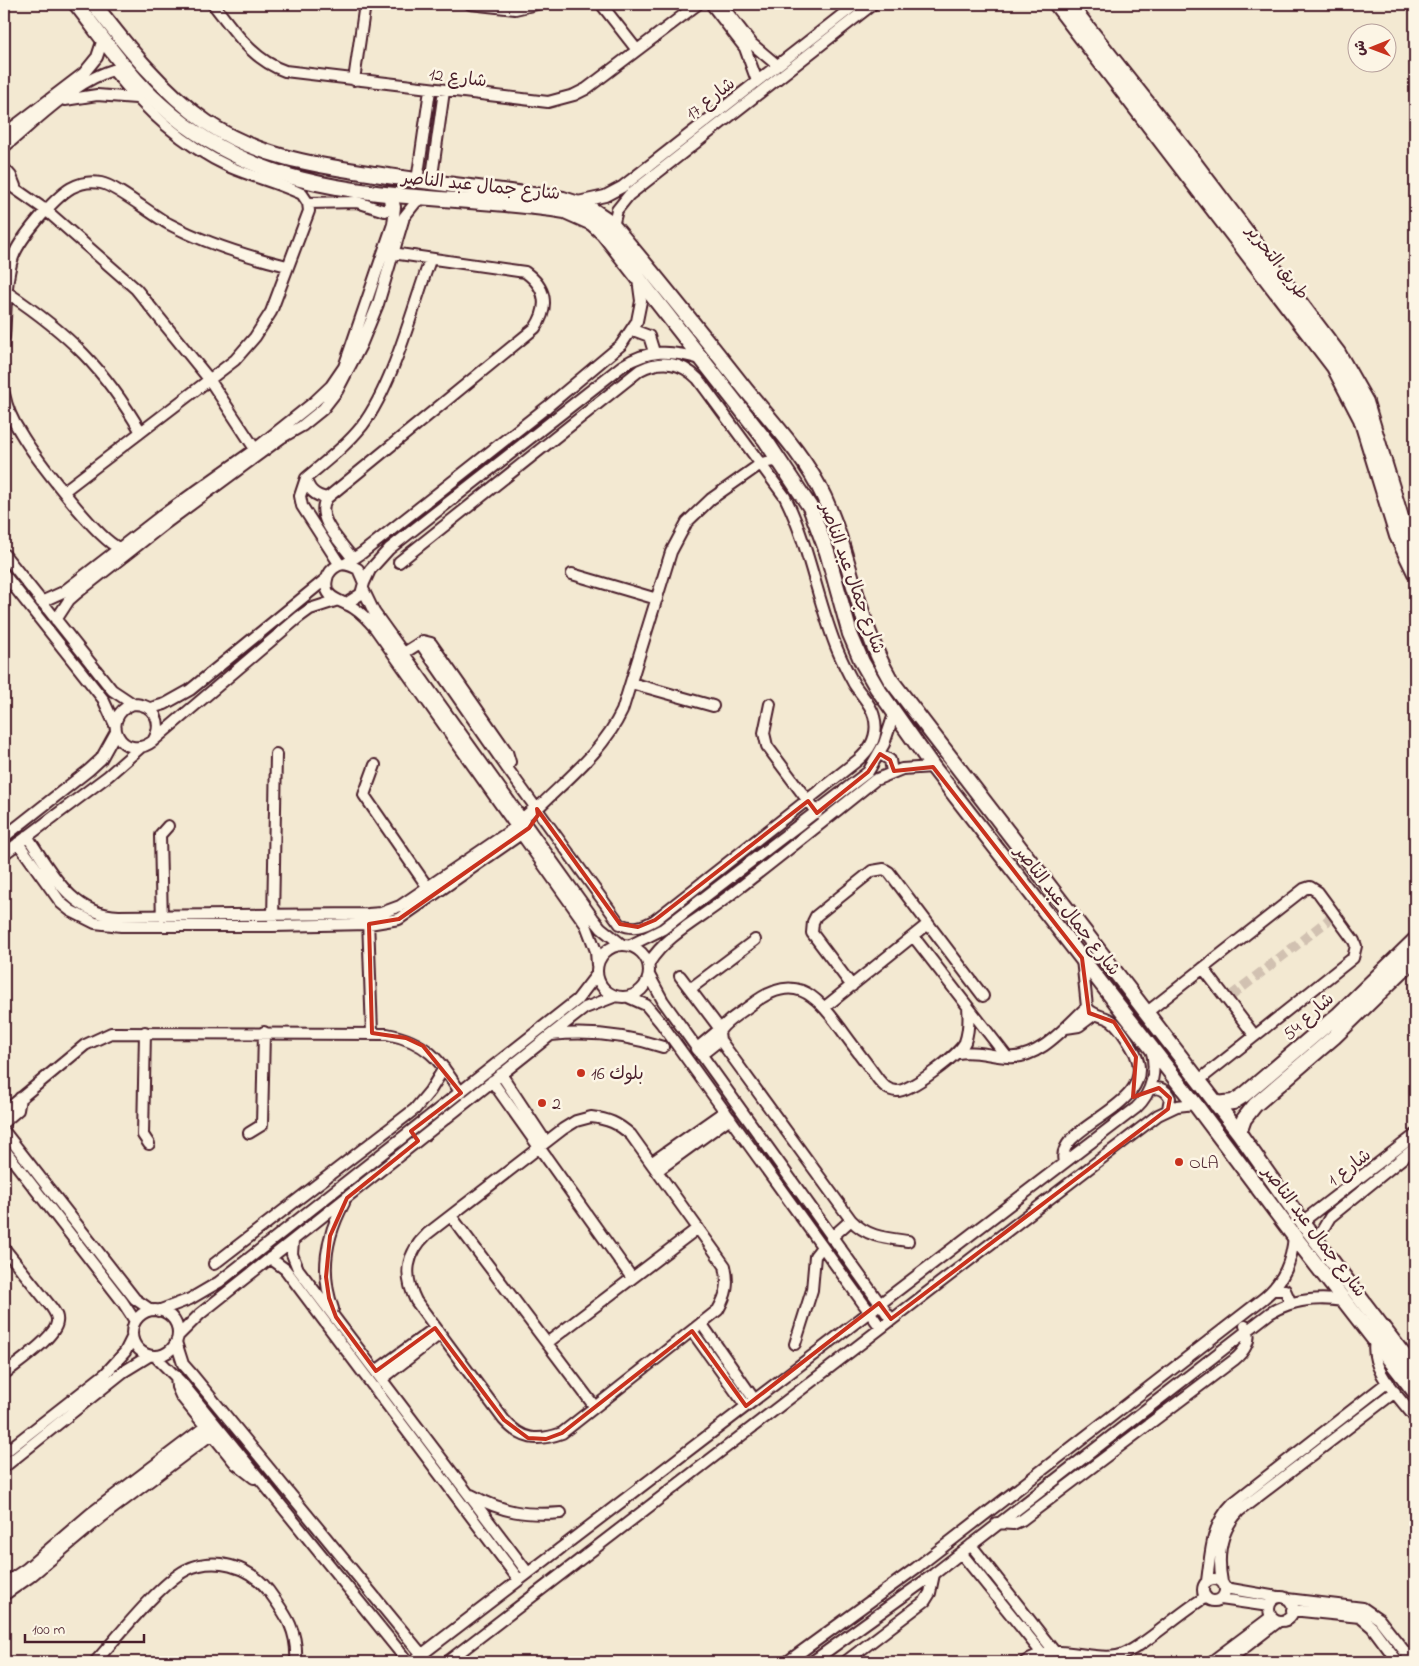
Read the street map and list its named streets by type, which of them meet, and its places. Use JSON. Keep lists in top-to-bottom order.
{
  "streets": {
    "main road": ["شارع جمال عبد الناصر", "طريق التحرير", "شارع 54"],
    "street": ["شارع 12", "شارع 17", "شارع 1"]
  },
  "crossings": [
    ["شارع 17", "شارع جمال عبد الناصر"],
    ["شارع جمال عبد الناصر", "شارع 54"],
    ["شارع جمال عبد الناصر", "شارع 1"]
  ],
  "places": ["بلوك 16", "2", "OLA"],
  "scale_bar": "100 m",
  "north": "left"
}
